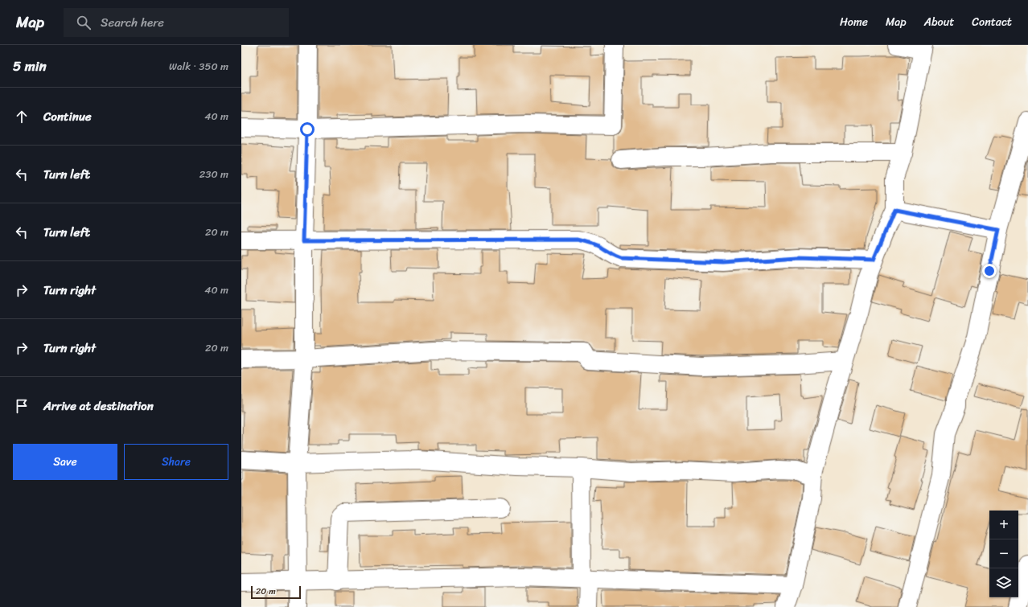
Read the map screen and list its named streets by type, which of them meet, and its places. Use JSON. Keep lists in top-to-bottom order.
{
  "scale_bar": "20 m",
  "page": {
    "header": "Map",
    "search": "Search here",
    "nav": [
      "Home",
      "Map",
      "About",
      "Contact"
    ],
    "heading": ["5 min", "Walk · 350 m"],
    "list": [
      ["Continue", "40 m"],
      ["Turn left", "230 m"],
      ["Turn left", "20 m"],
      ["Turn right", "40 m"],
      ["Turn right", "20 m"],
      "Arrive at destination"
    ],
    "buttons": ["Save", "Share"],
    "map_buttons": ["+", "−"],
    "scale": "20 m"
  }
}
